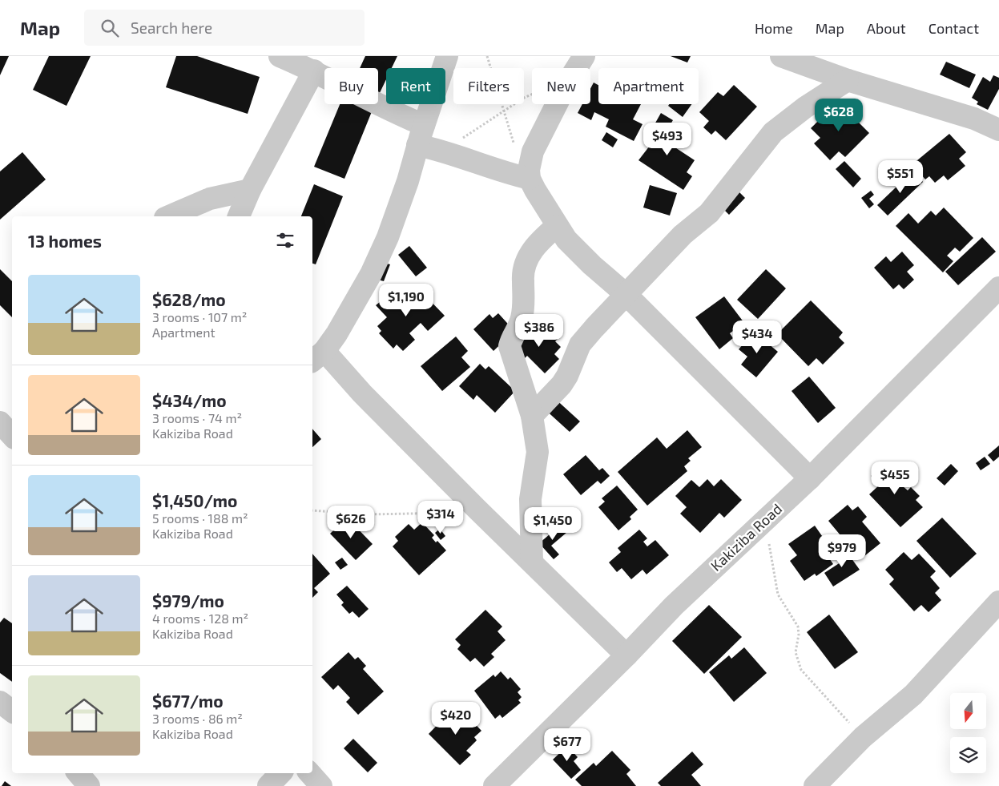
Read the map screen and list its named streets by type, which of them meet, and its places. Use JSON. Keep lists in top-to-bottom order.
{
  "streets": {
    "street": ["Kakiziba Road"]
  },
  "north": "bottom",
  "page": {
    "header": "Map",
    "search": "Search here",
    "nav": [
      "Home",
      "Map",
      "About",
      "Contact"
    ],
    "chip": [
      "Buy",
      "Rent",
      "Filters",
      "New",
      "Apartment"
    ],
    "price": [
      "$628",
      "$493",
      "$551",
      "$1,190",
      "$386",
      "$434",
      "$455",
      "$314",
      "$626",
      "$1,450",
      "$979",
      "$420",
      "$677"
    ],
    "heading": "13 homes",
    "list": [
      {
        "name": "$628/mo",
        "note": "3 rooms · 107 m² · Apartment"
      },
      {
        "name": "$434/mo",
        "note": "3 rooms · 74 m² · Kakiziba Road"
      },
      {
        "name": "$1,450/mo",
        "note": "5 rooms · 188 m² · Kakiziba Road"
      },
      {
        "name": "$979/mo",
        "note": "4 rooms · 128 m² · Kakiziba Road"
      },
      {
        "name": "$677/mo",
        "note": "3 rooms · 86 m² · Kakiziba Road"
      }
    ]
  }
}
